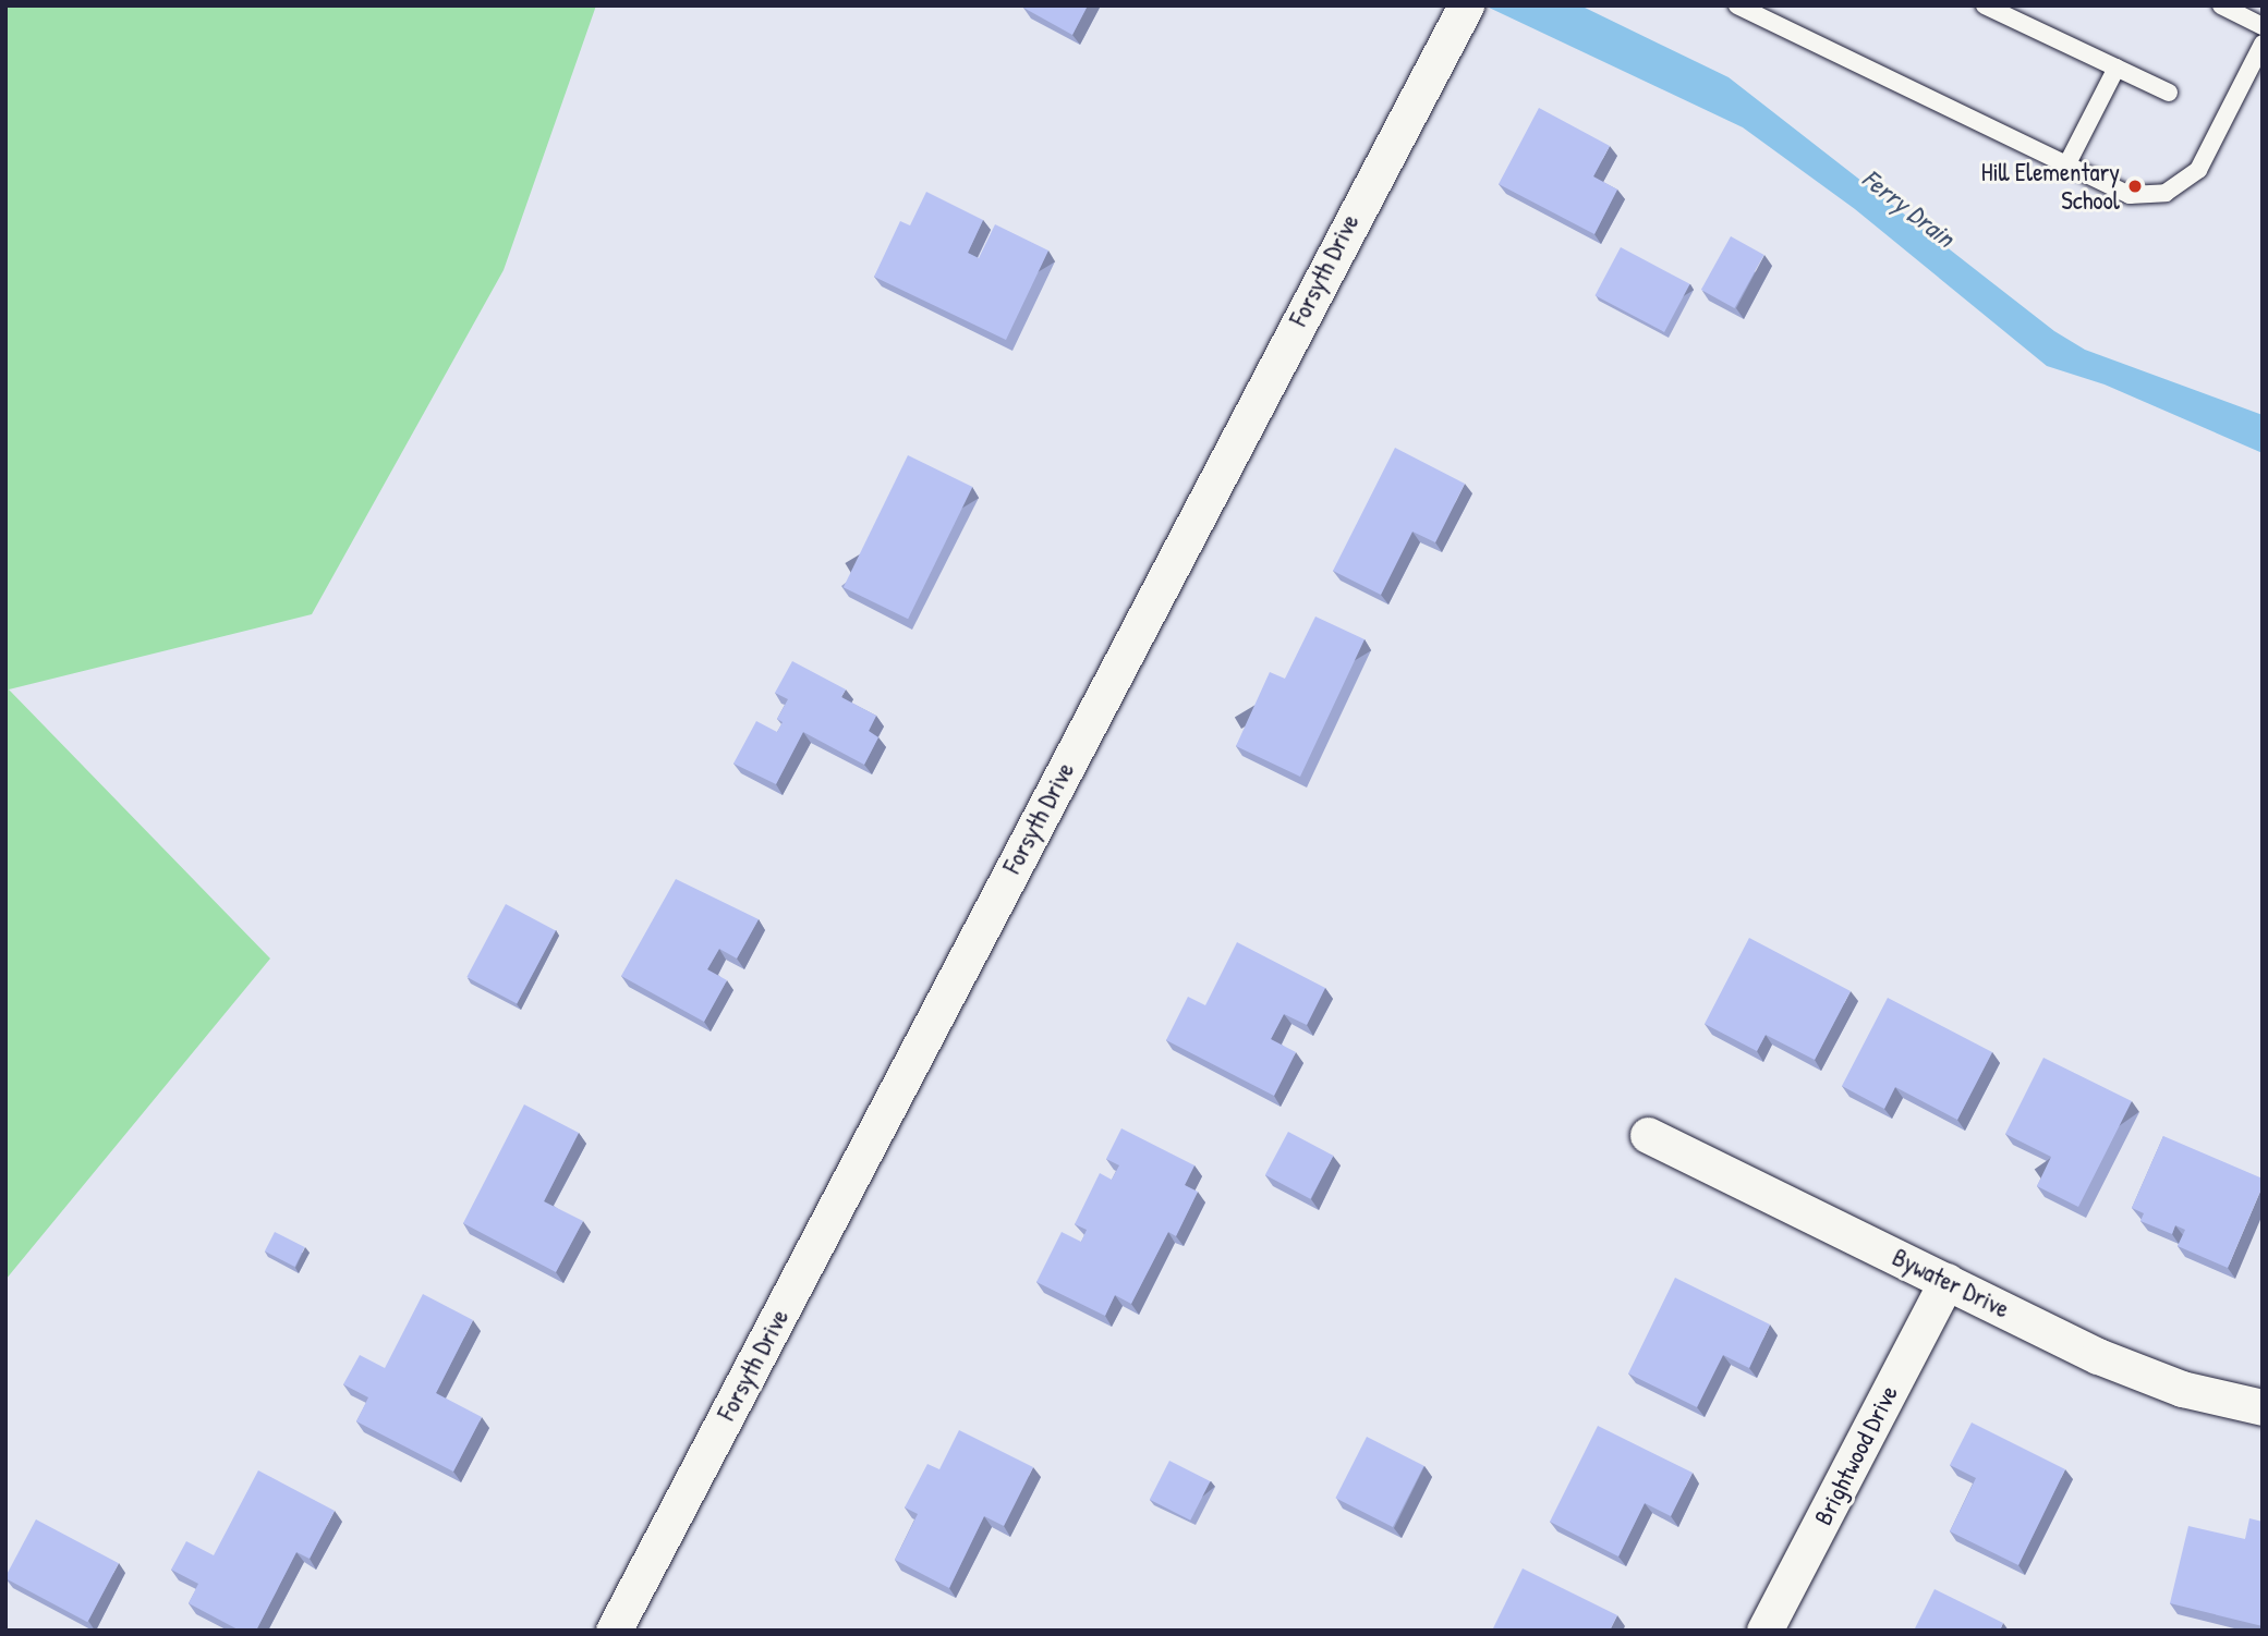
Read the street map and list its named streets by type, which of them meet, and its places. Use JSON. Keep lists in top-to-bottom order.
{
  "streets": {
    "street": ["Forsyth Drive", "Bywater Drive", "Brightwood Drive"]
  },
  "crossings": [
    ["Bywater Drive", "Brightwood Drive"]
  ],
  "water": ["Ferry Drain"],
  "places": ["Hill Elementary School"]
}
